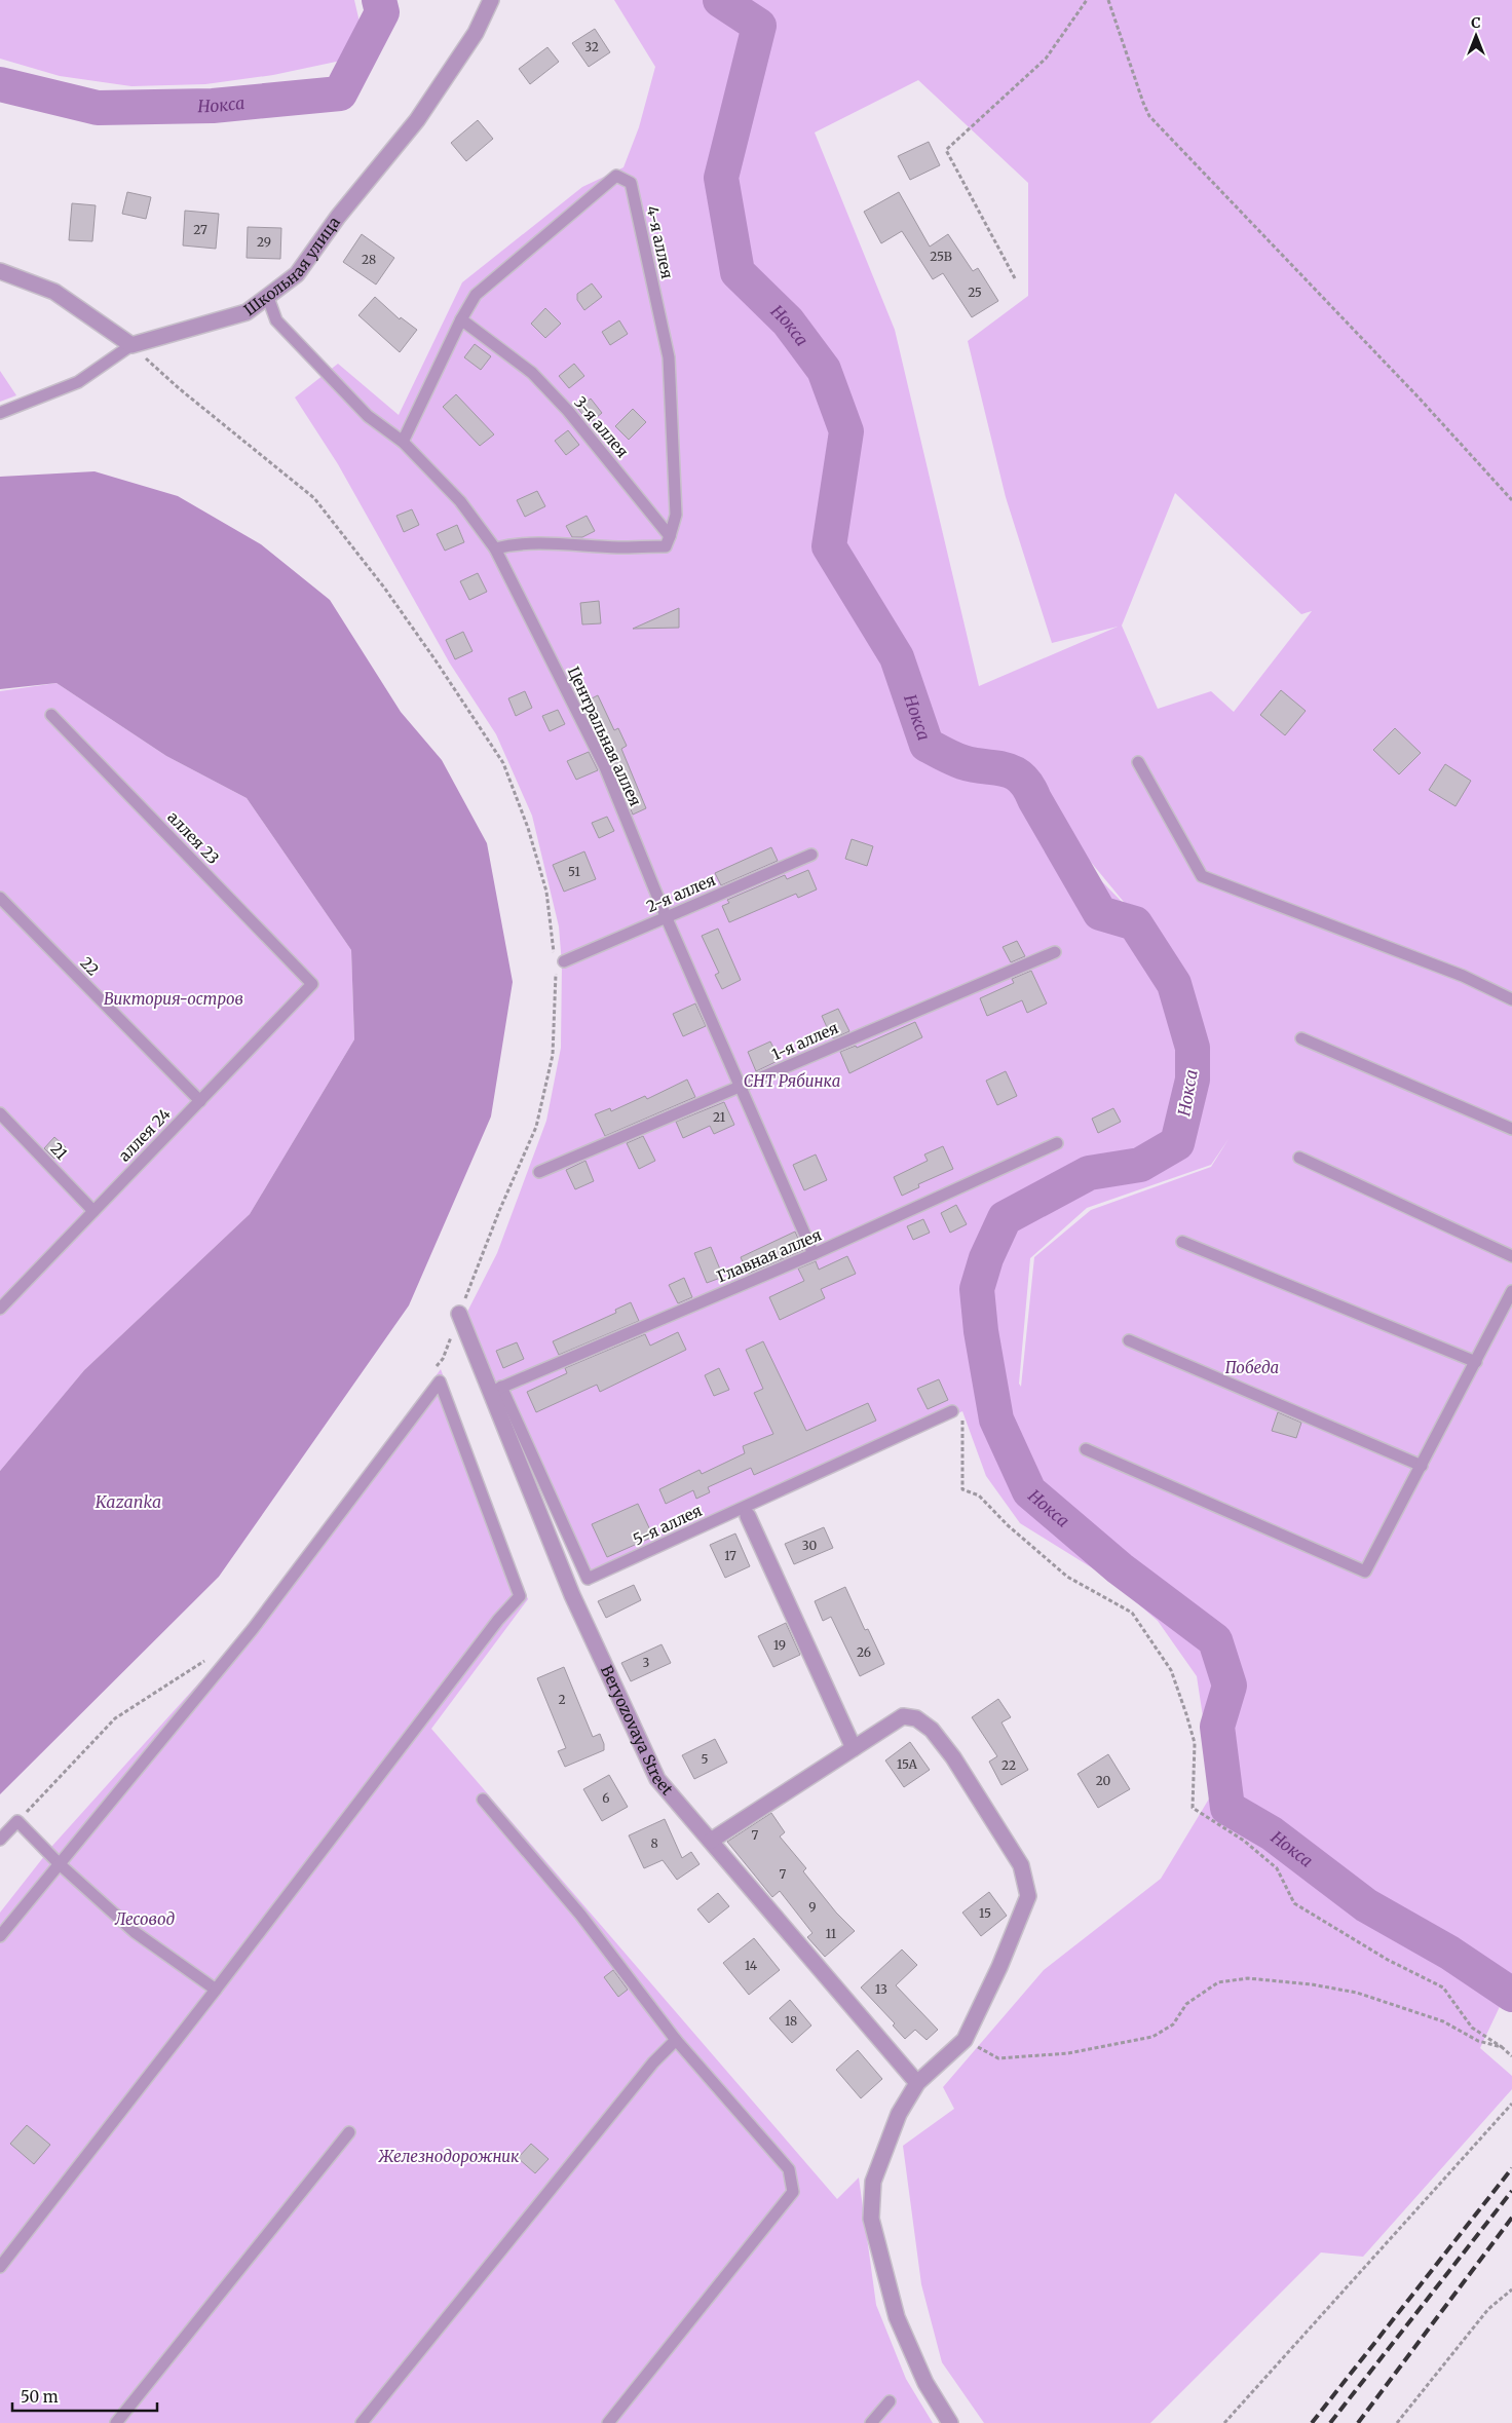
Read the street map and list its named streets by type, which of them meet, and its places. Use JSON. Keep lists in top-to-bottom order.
{
  "streets": {
    "street": ["Школьная улица", "Beryozovaya Street"],
    "lane": [
      "4-я аллея",
      "3-я аллея",
      "Центральная аллея",
      "аллея 23",
      "2-я аллея",
      "22",
      "1-я аллея",
      "аллея 24",
      "21",
      "Главная аллея",
      "5-я аллея"
    ]
  },
  "crossings": [
    ["4-я аллея", "3-я аллея"],
    ["Школьная улица", "Центральная аллея"],
    ["Центральная аллея", "2-я аллея"],
    ["Центральная аллея", "1-я аллея"],
    ["Центральная аллея", "Главная аллея"],
    ["аллея 23", "аллея 24"],
    ["22", "аллея 24"],
    ["аллея 24", "21"],
    ["Главная аллея", "5-я аллея"],
    ["Главная аллея", "Beryozovaya Street"],
    ["5-я аллея", "Beryozovaya Street"]
  ],
  "water": ["Нокса", "Kazanka"],
  "parks": [
    "Виктория-остров",
    "СНТ Рябинка",
    "Победа",
    "Лесовод",
    "Железнодорожник"
  ],
  "house_numbers": [
    "32",
    "27",
    "29",
    "25В",
    "28",
    "25",
    "51",
    "21",
    "30",
    "17",
    "19",
    "26",
    "3",
    "2",
    "5",
    "15А",
    "22",
    "20",
    "6",
    "7",
    "8",
    "7",
    "9",
    "15",
    "11",
    "14",
    "13",
    "18"
  ],
  "scale_bar": "50 m",
  "north": "top"
}
